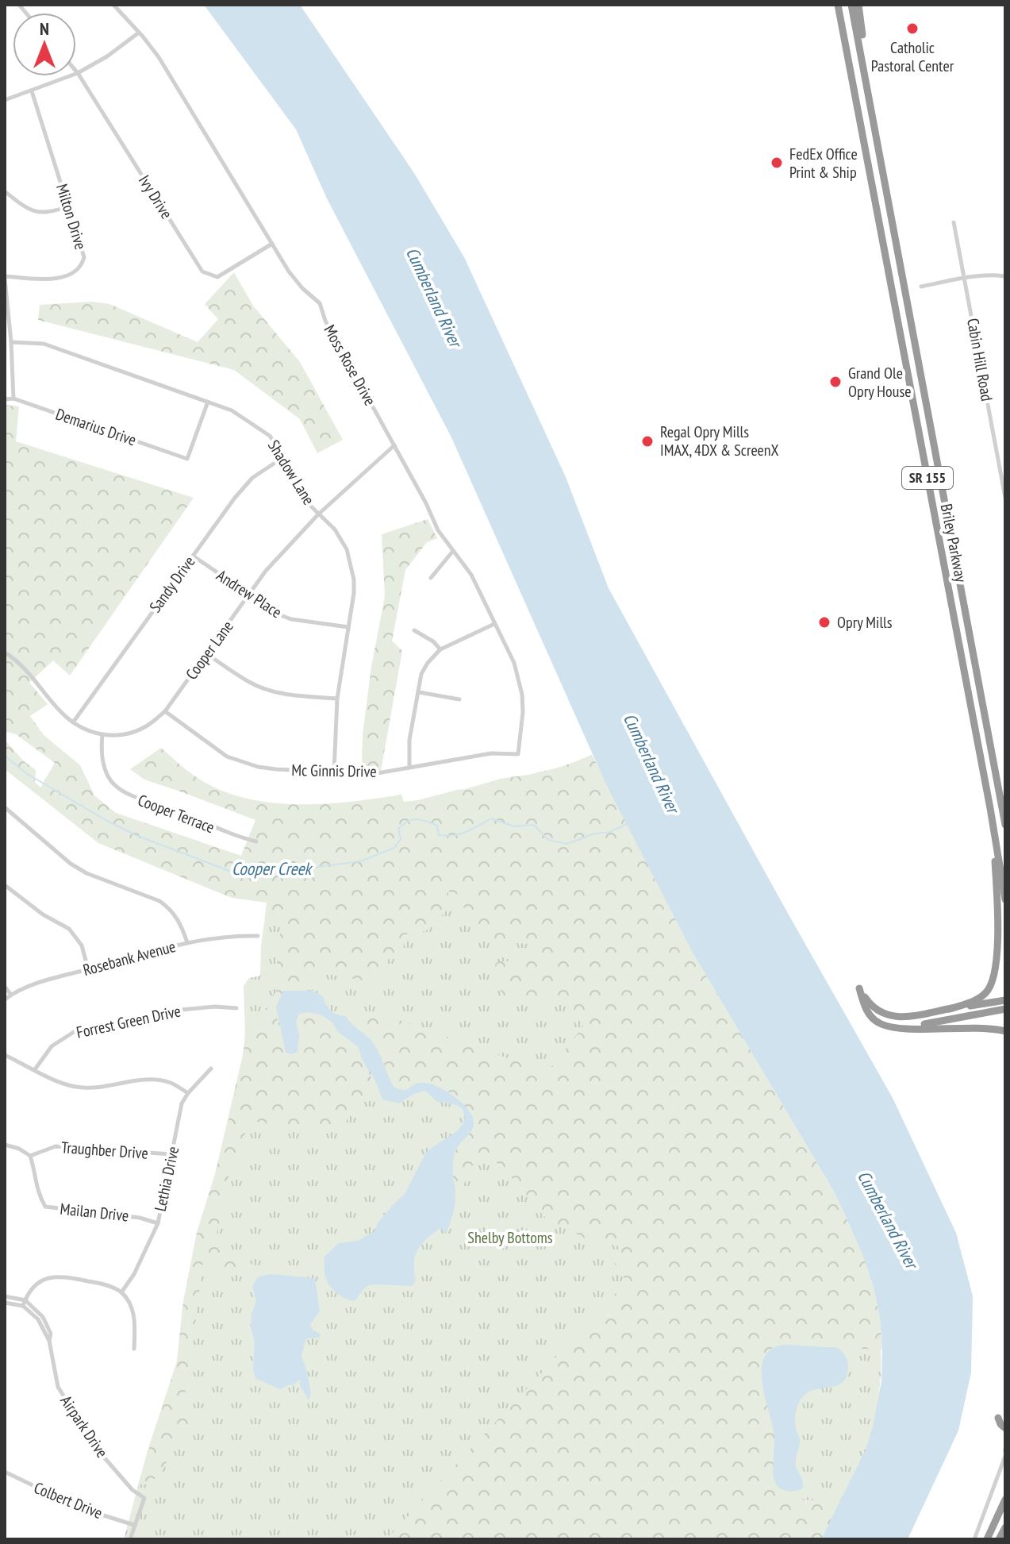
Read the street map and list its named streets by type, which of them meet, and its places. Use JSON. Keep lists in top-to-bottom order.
{
  "streets": {
    "highway": ["SR 155", "Briley Parkway"],
    "street": [
      "Ivy Drive",
      "Milton Drive",
      "Cabin Hill Road",
      "Moss Rose Drive",
      "Demarius Drive",
      "Shadow Lane",
      "Sandy Drive",
      "Andrew Place",
      "Cooper Lane",
      "Mc Ginnis Drive",
      "Cooper Terrace",
      "Rosebank Avenue",
      "Forrest Green Drive",
      "Traughber Drive",
      "Lethia Drive",
      "Mailan Drive",
      "Airpark Drive",
      "Colbert Drive"
    ]
  },
  "crossings": [
    ["Ivy Drive", "Moss Rose Drive"],
    ["Moss Rose Drive", "Cooper Lane"],
    ["Moss Rose Drive", "Mc Ginnis Drive"],
    ["Demarius Drive", "Shadow Lane"],
    ["Shadow Lane", "Sandy Drive"],
    ["Shadow Lane", "Andrew Place"],
    ["Shadow Lane", "Cooper Lane"],
    ["Shadow Lane", "Mc Ginnis Drive"],
    ["Sandy Drive", "Andrew Place"],
    ["Sandy Drive", "Cooper Lane"],
    ["Andrew Place", "Cooper Lane"],
    ["Cooper Lane", "Mc Ginnis Drive"],
    ["Cooper Lane", "Cooper Terrace"],
    ["Traughber Drive", "Lethia Drive"],
    ["Traughber Drive", "Mailan Drive"],
    ["Lethia Drive", "Mailan Drive"],
    ["Airpark Drive", "Colbert Drive"]
  ],
  "water": ["Cumberland River", "Cooper Creek"],
  "parks": ["Shelby Bottoms"],
  "places": [
    "Catholic Pastoral Center",
    "FedEx Office Print & Ship",
    "Grand Ole Opry House",
    "Regal Opry Mills IMAX, 4DX & ScreenX",
    "Opry Mills"
  ],
  "north": "top"
}
